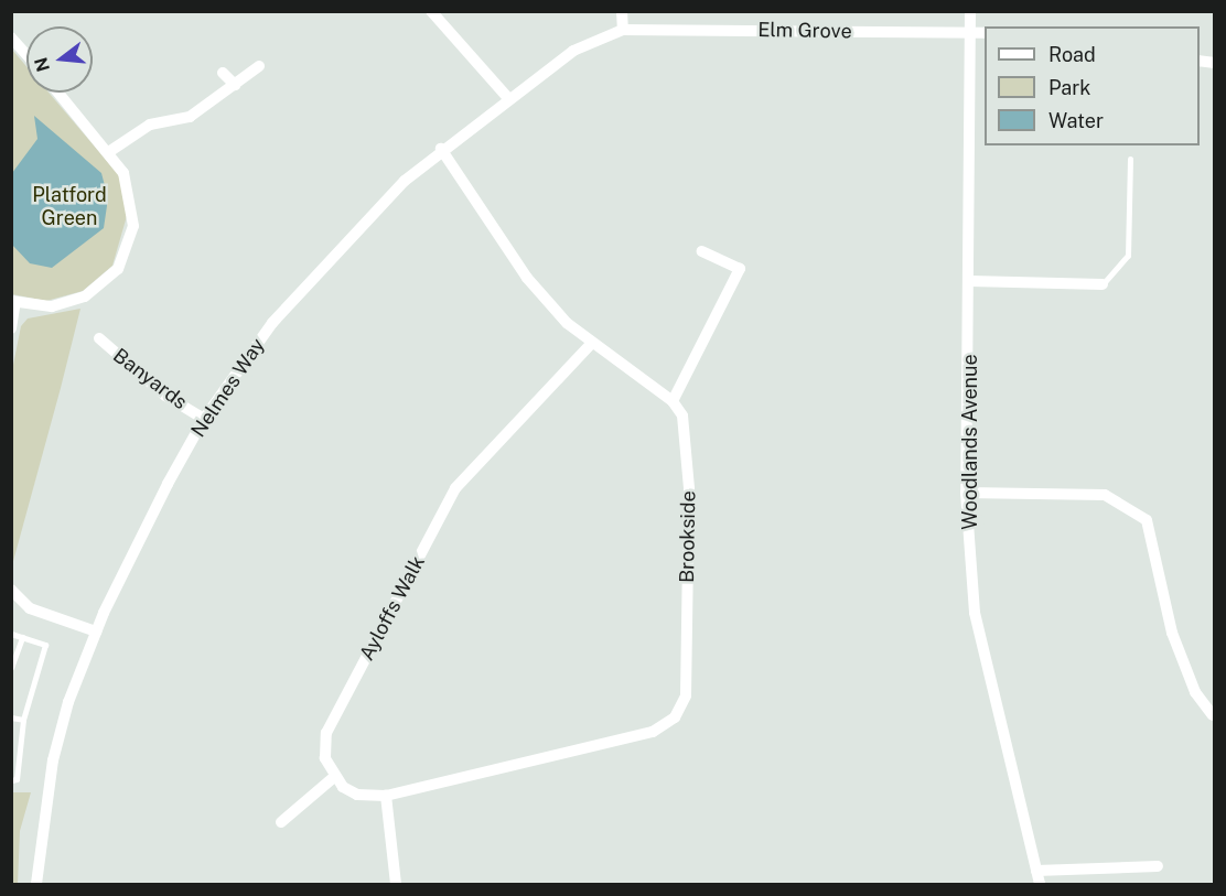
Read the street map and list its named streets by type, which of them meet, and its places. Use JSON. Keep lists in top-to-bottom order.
{
  "streets": {
    "street": [
      "Elm Grove",
      "Banyards",
      "Nelmes Way",
      "Woodlands Avenue",
      "Brookside",
      "Ayloffs Walk"
    ]
  },
  "crossings": [
    ["Elm Grove", "Nelmes Way"],
    ["Elm Grove", "Woodlands Avenue"],
    ["Banyards", "Nelmes Way"]
  ],
  "parks": ["Platford Green"],
  "legend": ["Road", "Park", "Water"],
  "north": "left"
}
